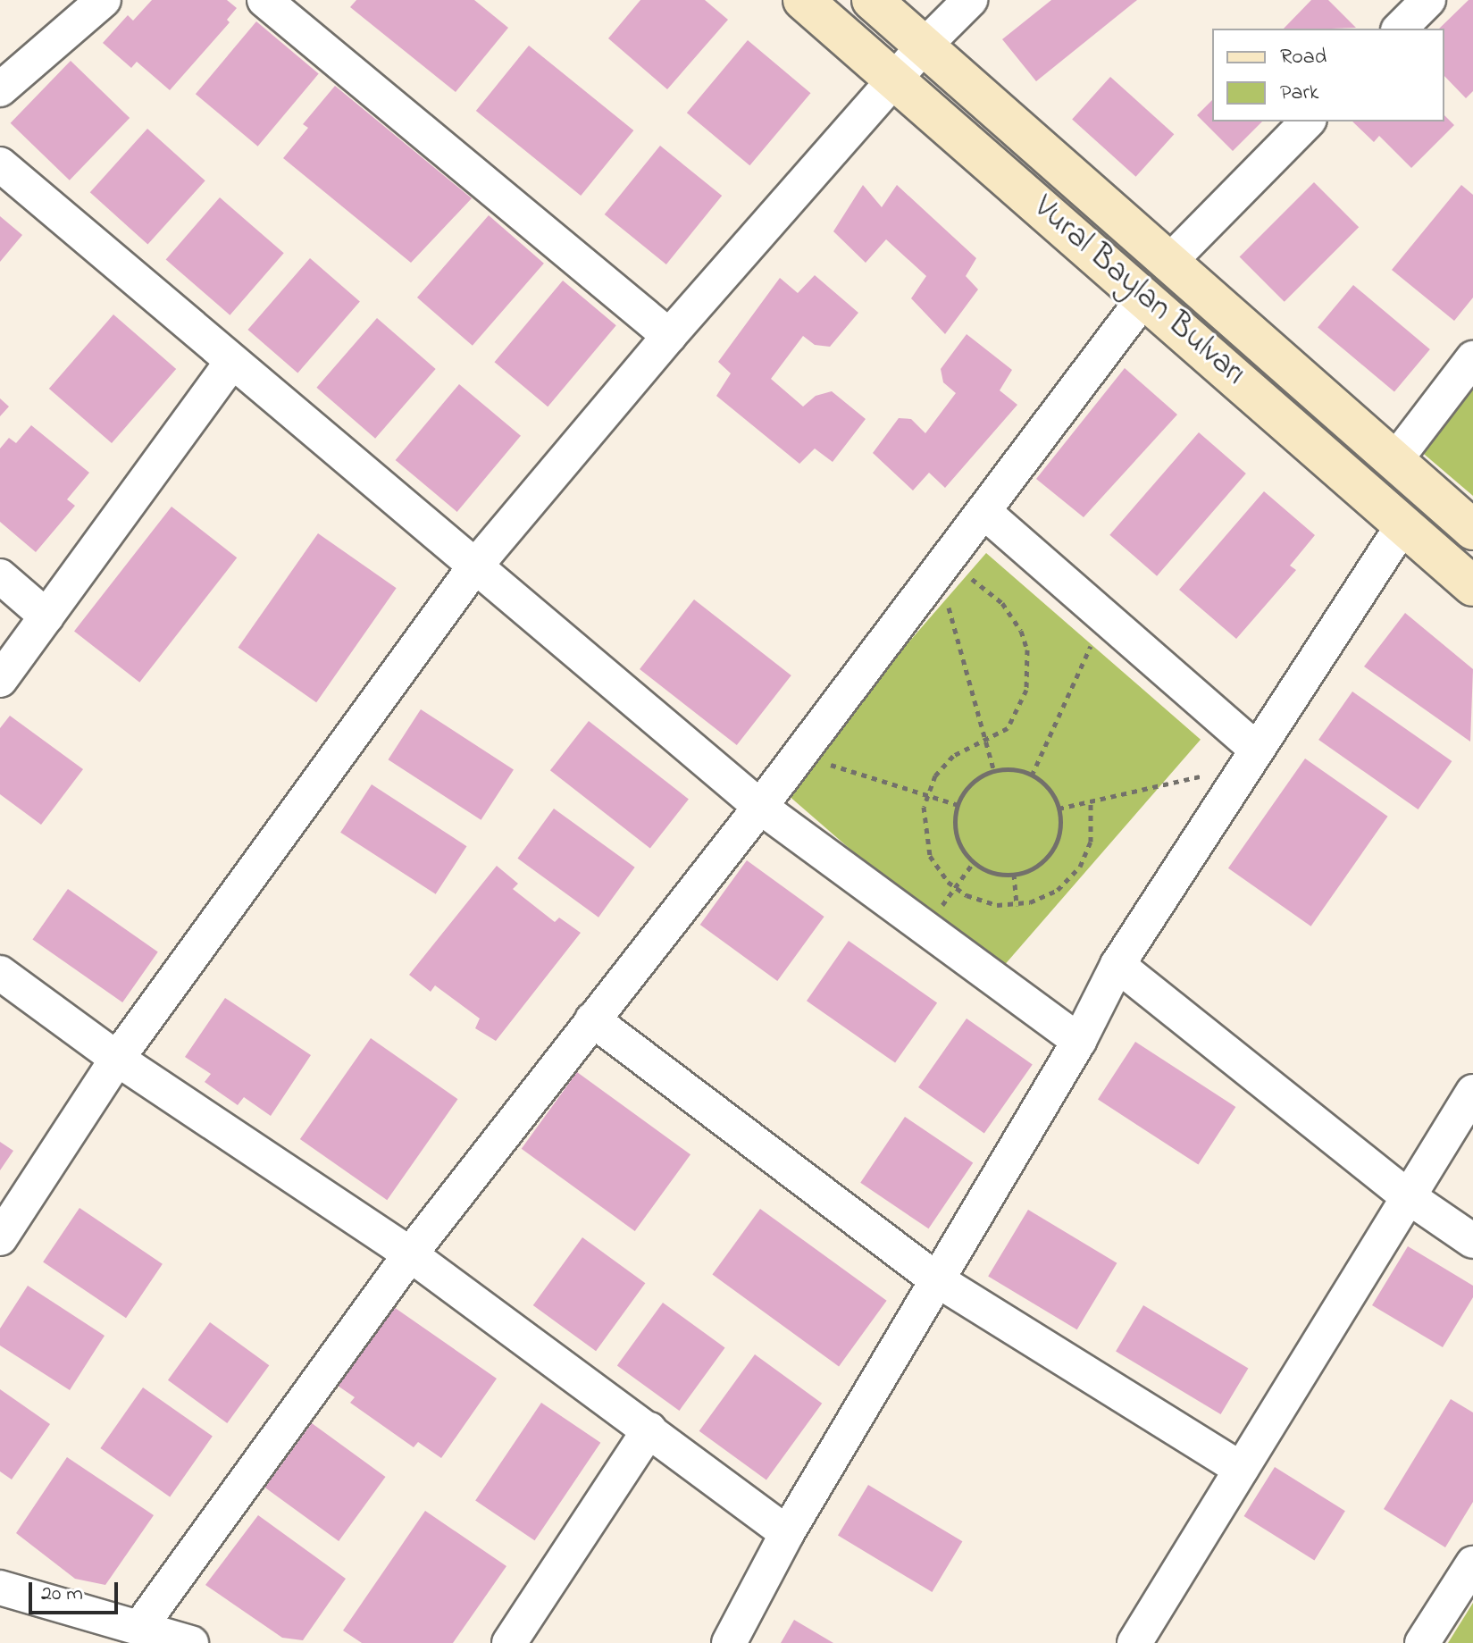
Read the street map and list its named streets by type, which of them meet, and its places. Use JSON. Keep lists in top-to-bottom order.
{
  "streets": {
    "main road": ["Vural Baylan Bulvarı"]
  },
  "legend": ["Road", "Park"],
  "scale_bar": "20 m"
}
